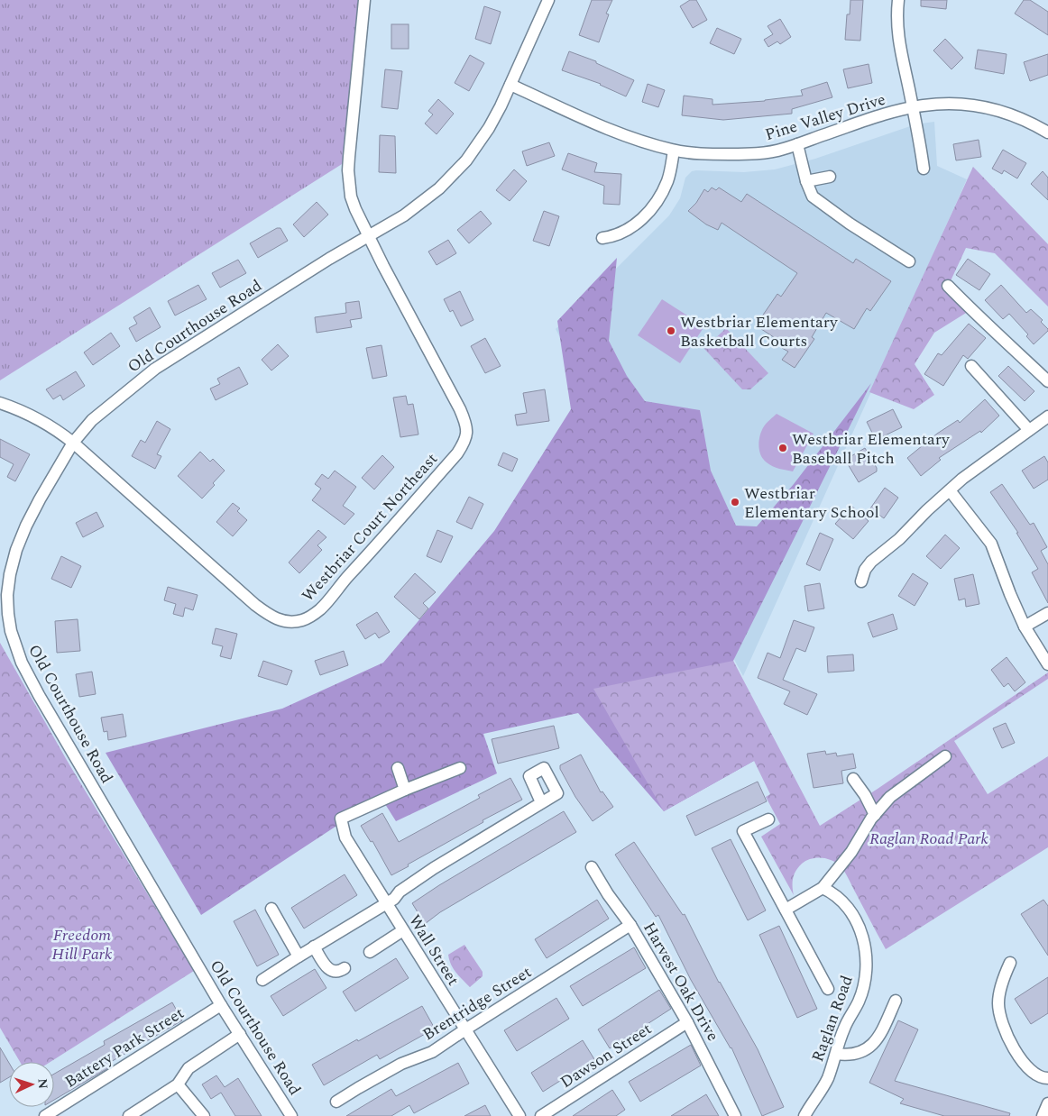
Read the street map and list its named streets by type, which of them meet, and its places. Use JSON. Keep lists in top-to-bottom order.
{
  "streets": {
    "street": [
      "Pine Valley Drive",
      "Old Courthouse Road",
      "Westbriar Court Northeast",
      "Wall Street",
      "Harvest Oak Drive",
      "Brentridge Street",
      "Raglan Road",
      "Battery Park Street",
      "Dawson Street"
    ]
  },
  "crossings": [
    ["Pine Valley Drive", "Old Courthouse Road"],
    ["Old Courthouse Road", "Westbriar Court Northeast"],
    ["Old Courthouse Road", "Battery Park Street"],
    ["Wall Street", "Brentridge Street"],
    ["Harvest Oak Drive", "Brentridge Street"],
    ["Harvest Oak Drive", "Dawson Street"]
  ],
  "parks": ["Raglan Road Park", "Freedom Hill Park"],
  "places": ["Westbriar Elementary Basketball Courts", "Westbriar Elementary Baseball Pitch", "Westbriar Elementary School"],
  "north": "right"
}
